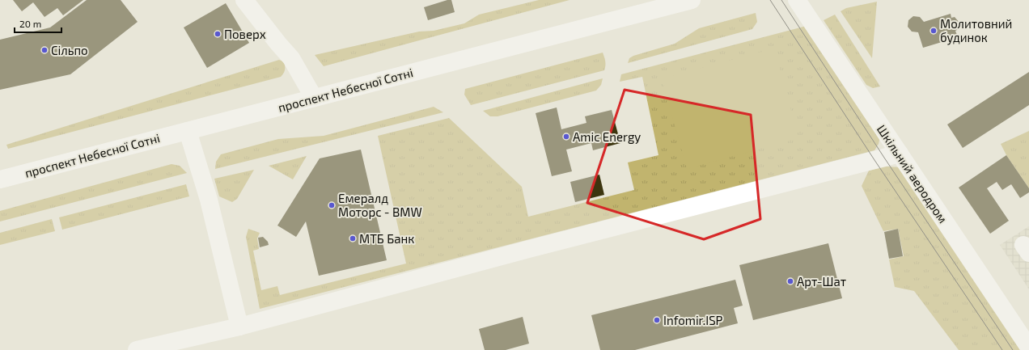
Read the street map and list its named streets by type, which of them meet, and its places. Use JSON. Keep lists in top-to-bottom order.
{
  "streets": {
    "main road": ["проспект Небесної Сотні", "Шкільний аеродром"]
  },
  "places": [
    "Молитовний будинок",
    "Поверх",
    "Сільпо",
    "Amic Energy",
    "Емералд Моторс - BMW",
    "МТБ Банк",
    "Арт-Шат",
    "Infomir.ISP"
  ],
  "scale_bar": "20 m"
}
